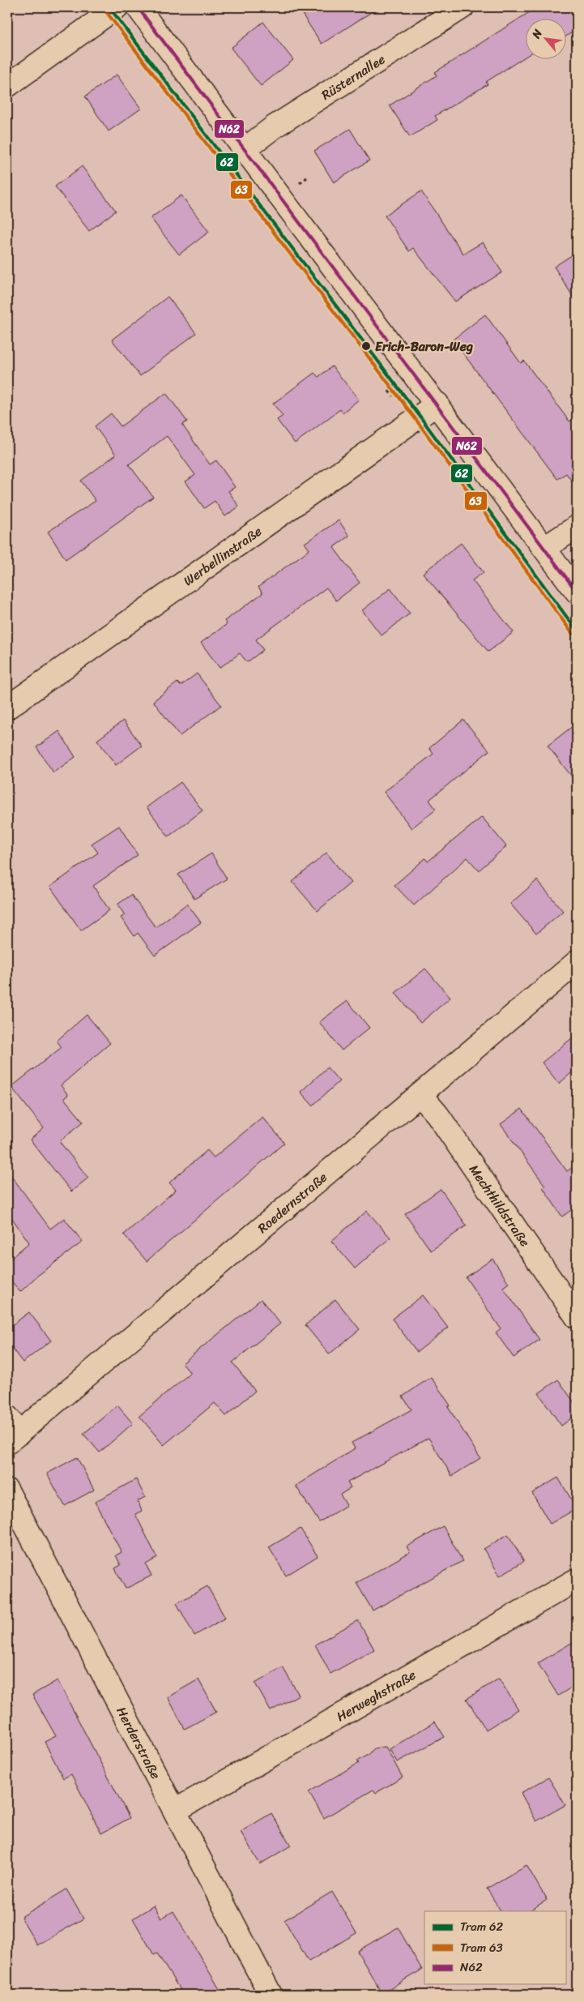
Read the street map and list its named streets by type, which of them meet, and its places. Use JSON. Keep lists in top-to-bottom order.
{
  "streets": {
    "street": [
      "Rüsternallee",
      "Werbellinstraße",
      "Roedernstraße",
      "Mechthildstraße",
      "Herweghstraße",
      "Herderstraße"
    ]
  },
  "crossings": [
    ["Roedernstraße", "Mechthildstraße"],
    ["Herweghstraße", "Herderstraße"]
  ],
  "places": ["Erich-Baron-Weg"],
  "lines": ["tram line 62", "transit line N62", "tram line 63"],
  "legend": ["Tram 62", "Tram 63", "N62"],
  "north": "top left"
}
